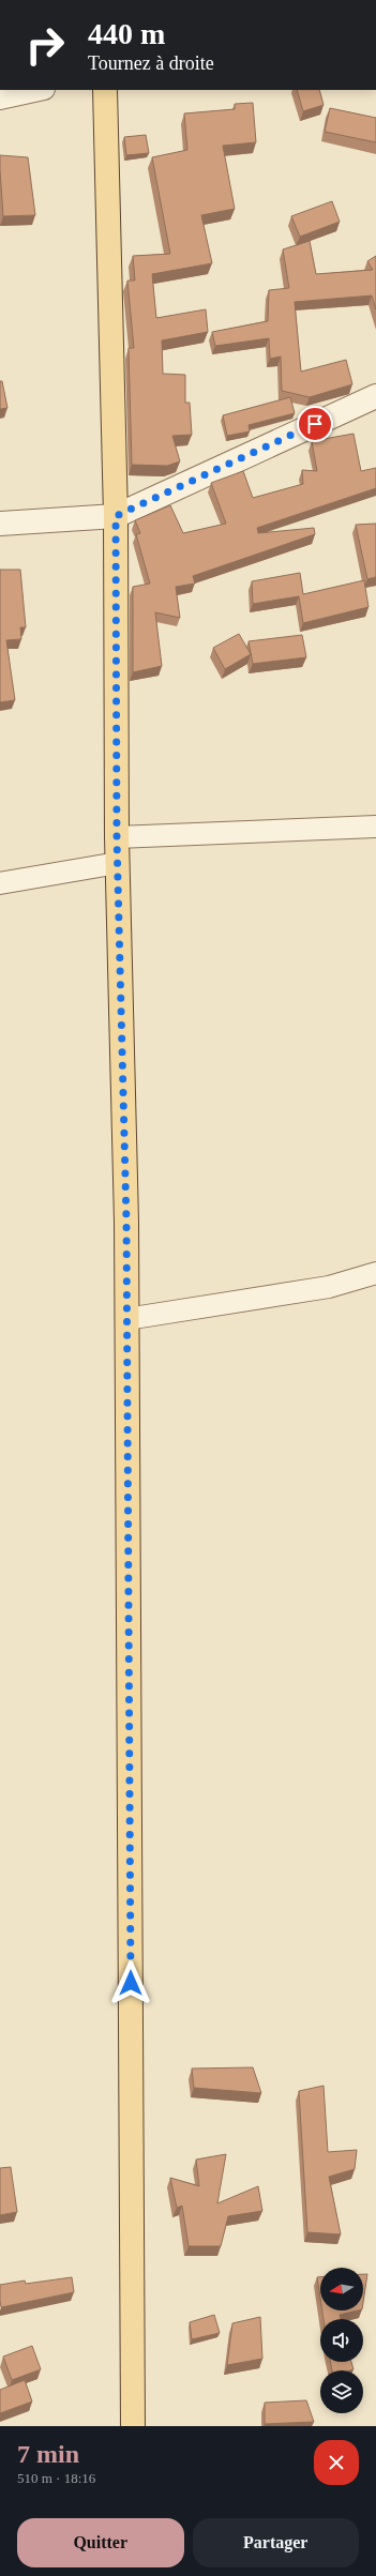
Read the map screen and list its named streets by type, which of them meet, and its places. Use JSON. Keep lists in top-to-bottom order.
{
  "north": "left",
  "page": {
    "turn": ["440 m", "Tournez à droite"],
    "heading": ["7 min", "510 m · 18:16"],
    "buttons": ["Quitter", "Partager"]
  }
}
